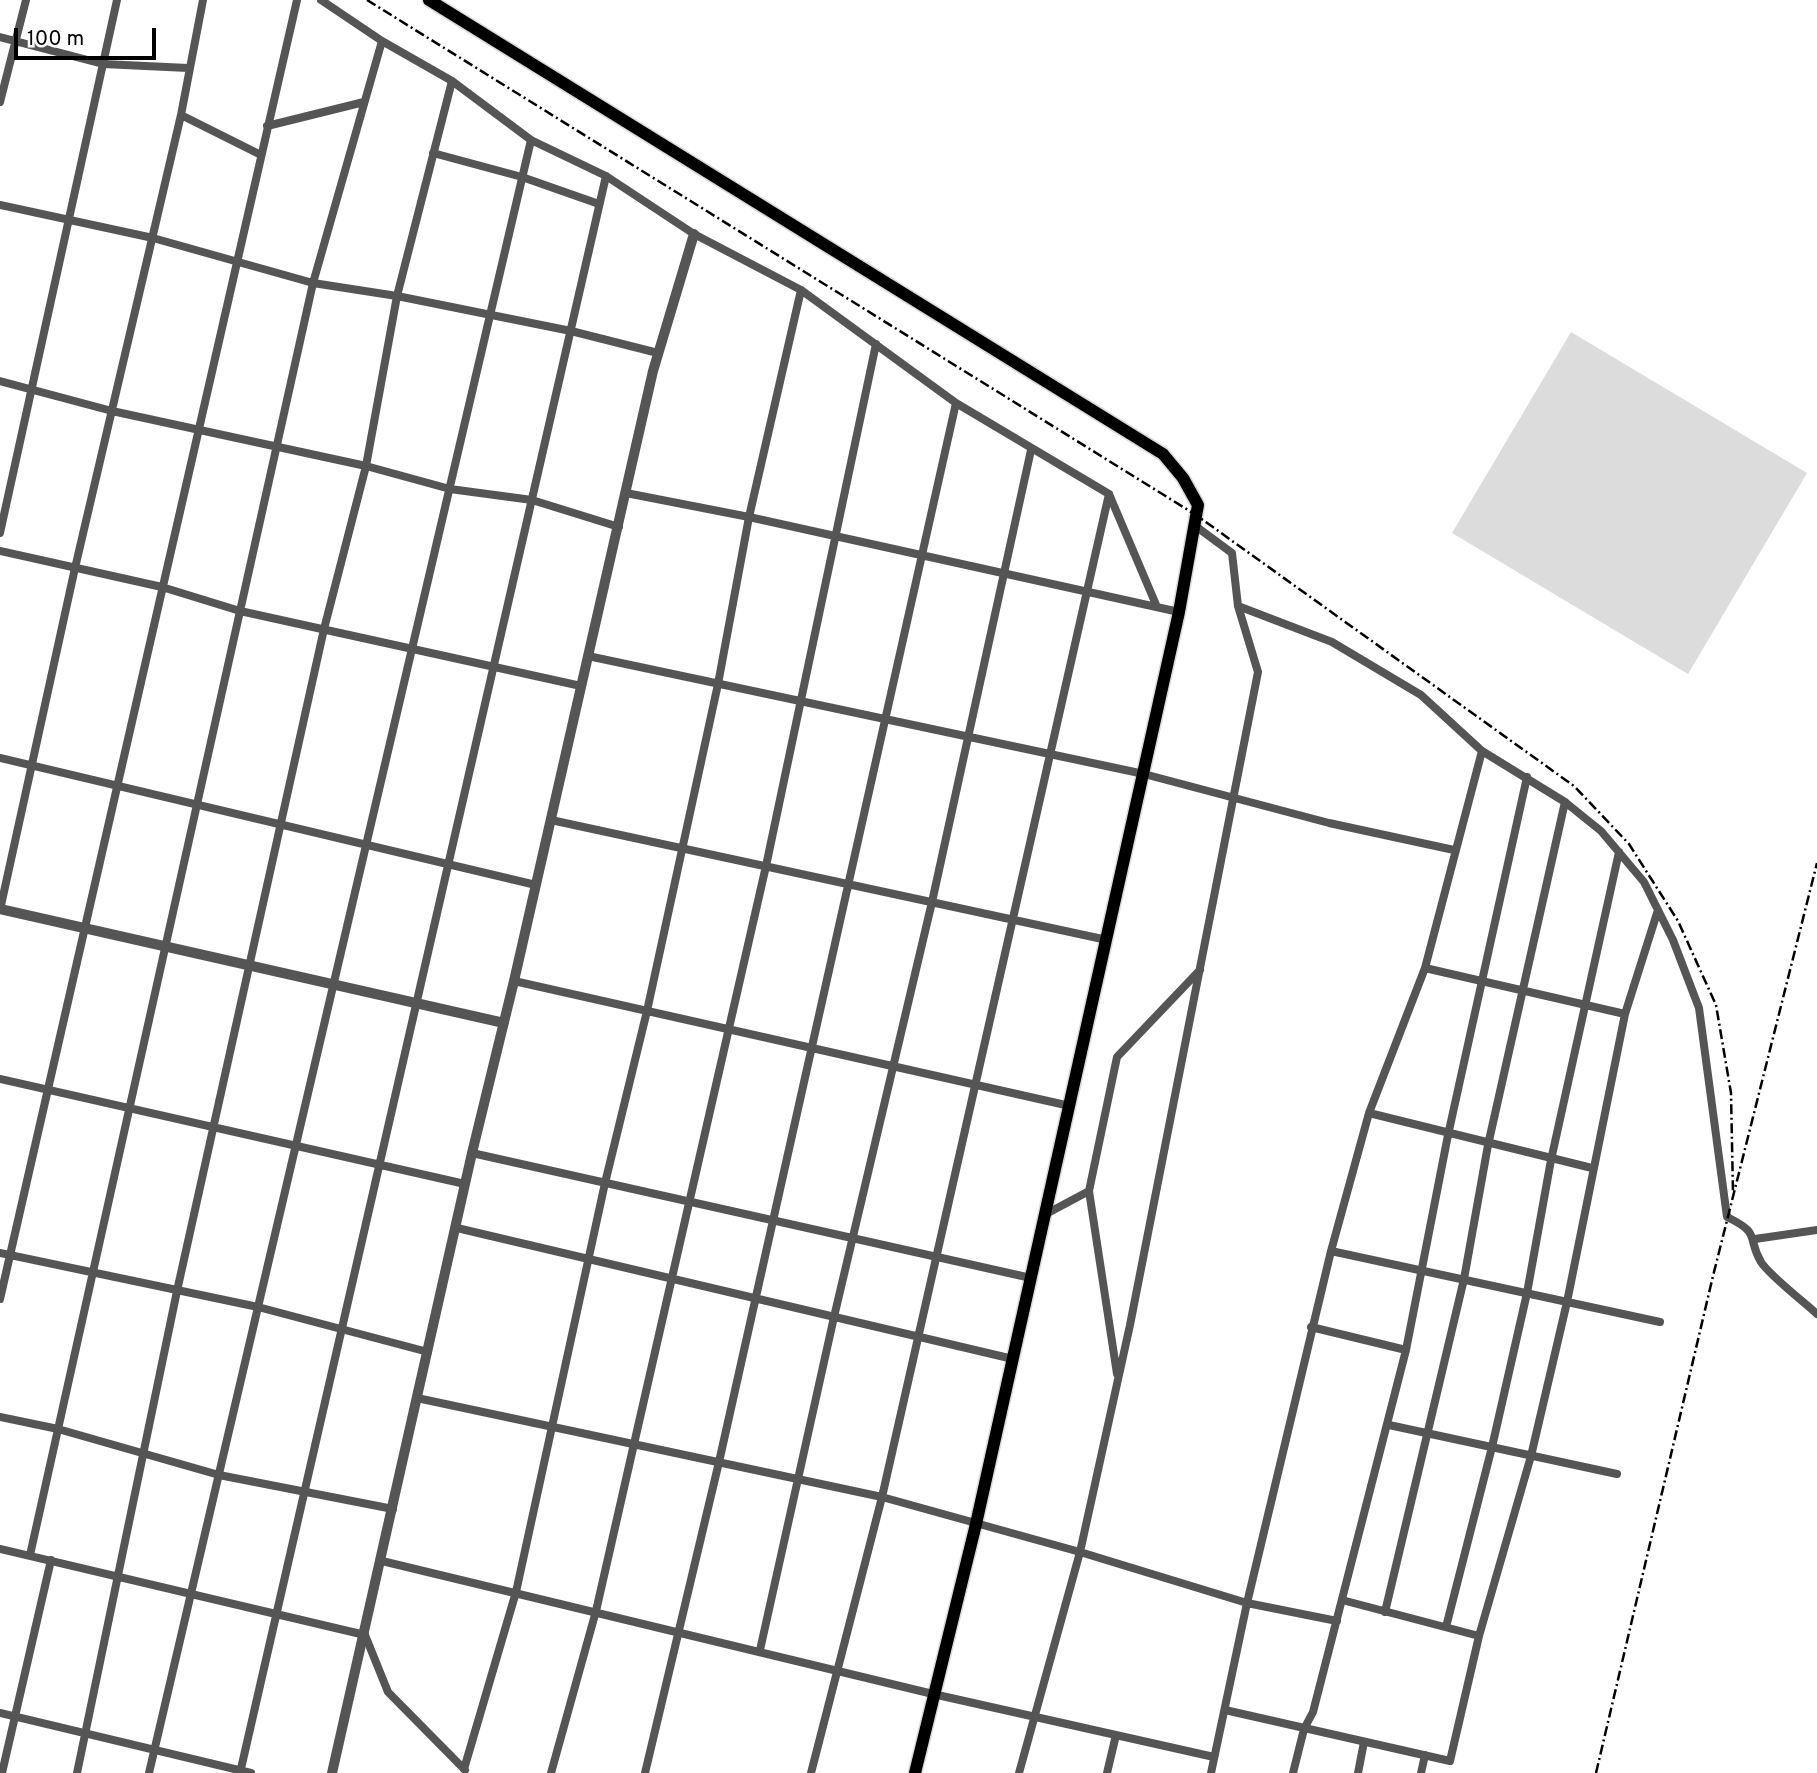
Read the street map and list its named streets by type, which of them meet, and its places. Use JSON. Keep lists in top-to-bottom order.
{
  "scale_bar": "100 m"
}
